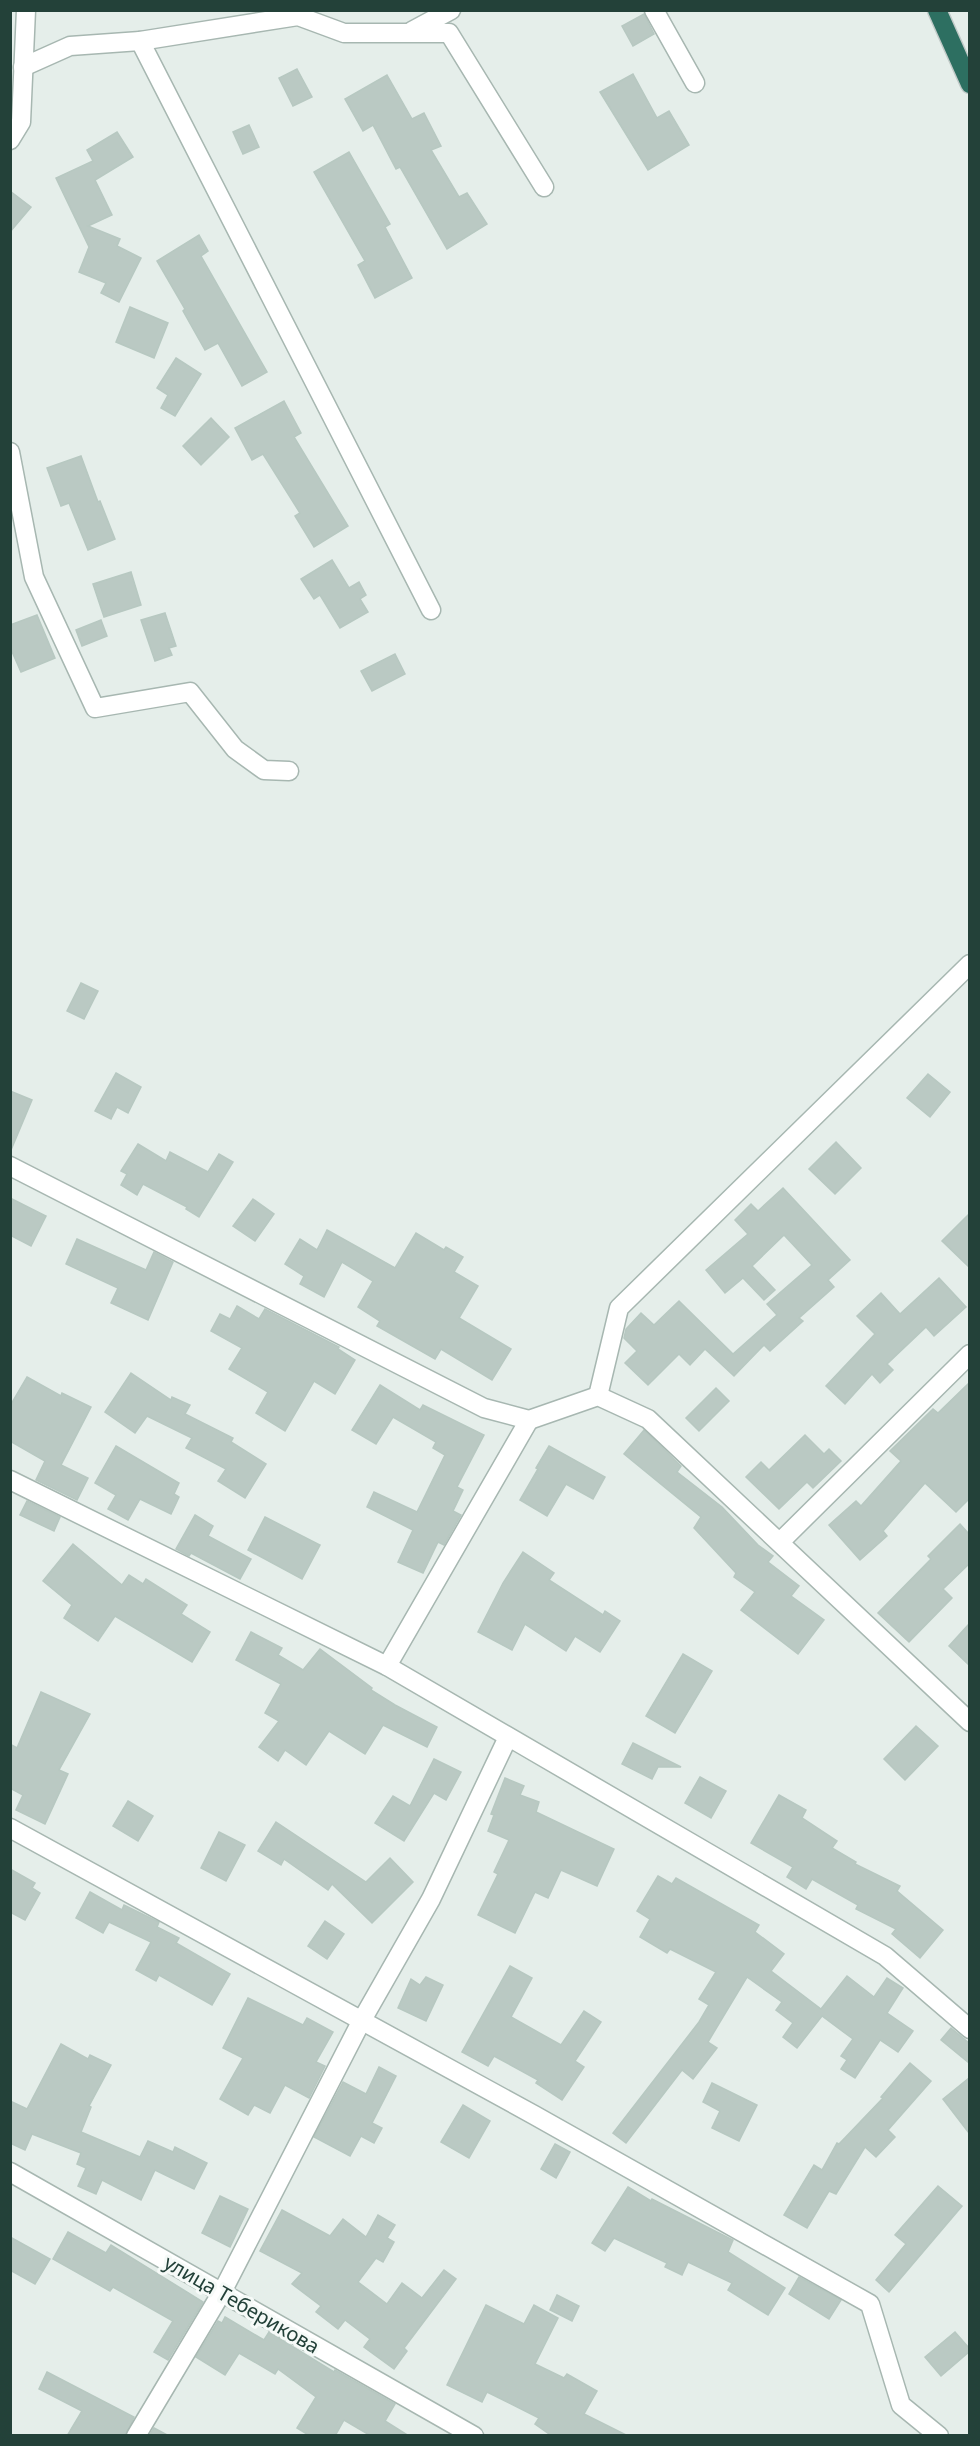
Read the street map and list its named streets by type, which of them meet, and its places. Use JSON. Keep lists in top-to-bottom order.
{
  "streets": {
    "street": ["улица Теберикова"]
  }
}
